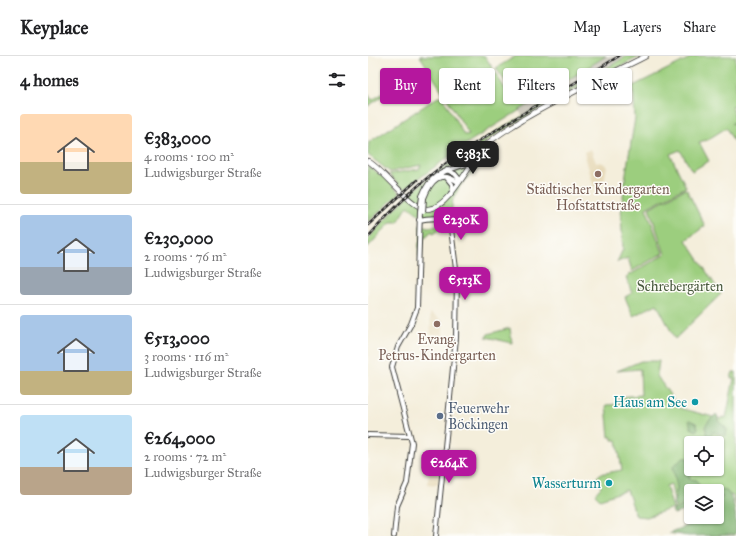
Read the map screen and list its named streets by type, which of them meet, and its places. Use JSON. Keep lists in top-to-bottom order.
{
  "parks": ["Schrebergärten"],
  "places": [
    "Städtischer Kindergarten Hofstattstraße",
    "Evang. Petrus-Kindergarten",
    "Haus am See",
    "Feuerwehr Böckingen",
    "Wasserturm"
  ],
  "page": {
    "header": "Keyplace",
    "nav": ["Map", "Layers", "Share"],
    "heading": "4 homes",
    "chip": [
      "Buy",
      "Rent",
      "Filters",
      "New"
    ],
    "list": [
      {
        "name": "€383,000",
        "note": "4 rooms · 100 m² · Ludwigsburger Straße"
      },
      {
        "name": "€230,000",
        "note": "2 rooms · 76 m² · Ludwigsburger Straße"
      },
      {
        "name": "€513,000",
        "note": "3 rooms · 116 m² · Ludwigsburger Straße"
      },
      {
        "name": "€264,000",
        "note": "2 rooms · 72 m² · Ludwigsburger Straße"
      }
    ],
    "price": [
      "€383K",
      "€230K",
      "€513K",
      "€264K"
    ]
  }
}
